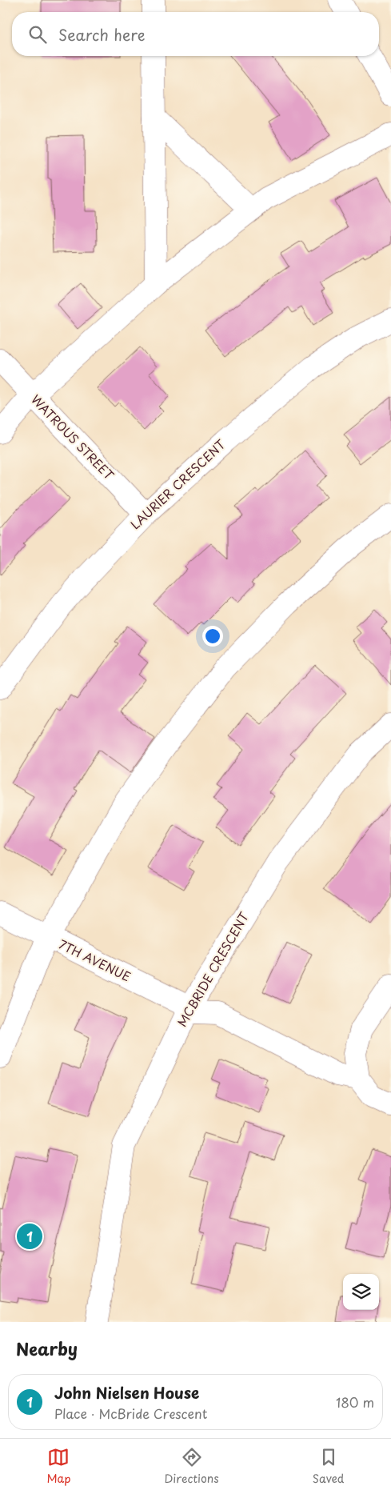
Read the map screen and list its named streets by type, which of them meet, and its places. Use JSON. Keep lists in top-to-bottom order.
{
  "streets": {
    "street": [
      "WATROUS STREET",
      "LAURIER CRESCENT",
      "7TH AVENUE",
      "MCBRIDE CRESCENT"
    ]
  },
  "crossings": [
    ["WATROUS STREET", "LAURIER CRESCENT"],
    ["7TH AVENUE", "MCBRIDE CRESCENT"]
  ],
  "page": {
    "search": "Search here",
    "pins": "1",
    "heading": "Nearby",
    "list": [
      {
        "mark": "1",
        "name": "John Nielsen House",
        "note": "Place · McBride Crescent",
        "value": "180 m"
      }
    ],
    "nav": ["Map", "Directions", "Saved"]
  }
}
